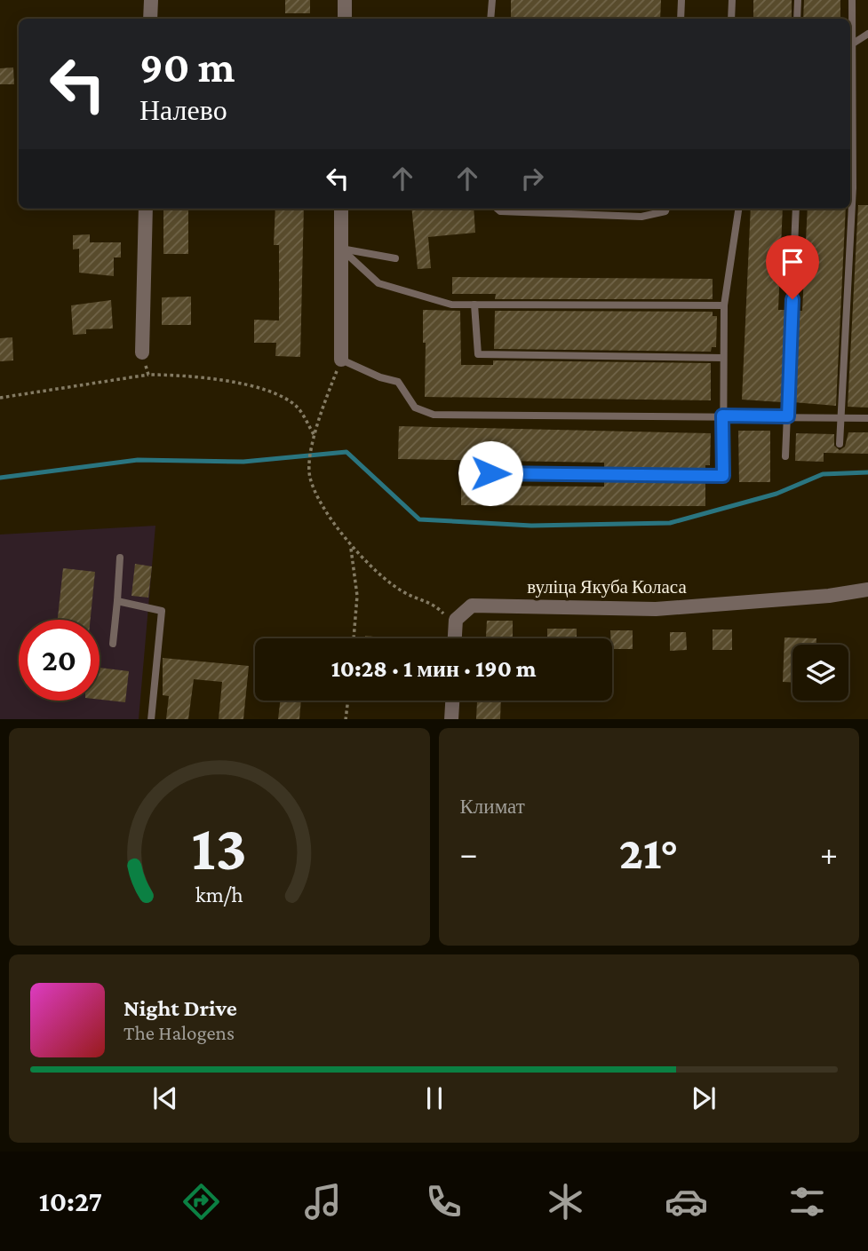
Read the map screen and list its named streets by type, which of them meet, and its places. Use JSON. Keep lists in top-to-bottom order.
{
  "streets": {
    "street": ["вуліца Якуба Коласа"]
  },
  "page": {
    "turn": ["90 m", "Налево"],
    "limit": "20",
    "trip": "10:28 · 1 мин · 190 m",
    "tile": "Климат",
    "heat": ["−", "21°", "+"],
    "song": ["Night Drive", "The Halogens"],
    "tabs": "10:27",
    "gauge": ["13", "km/h"]
  }
}
